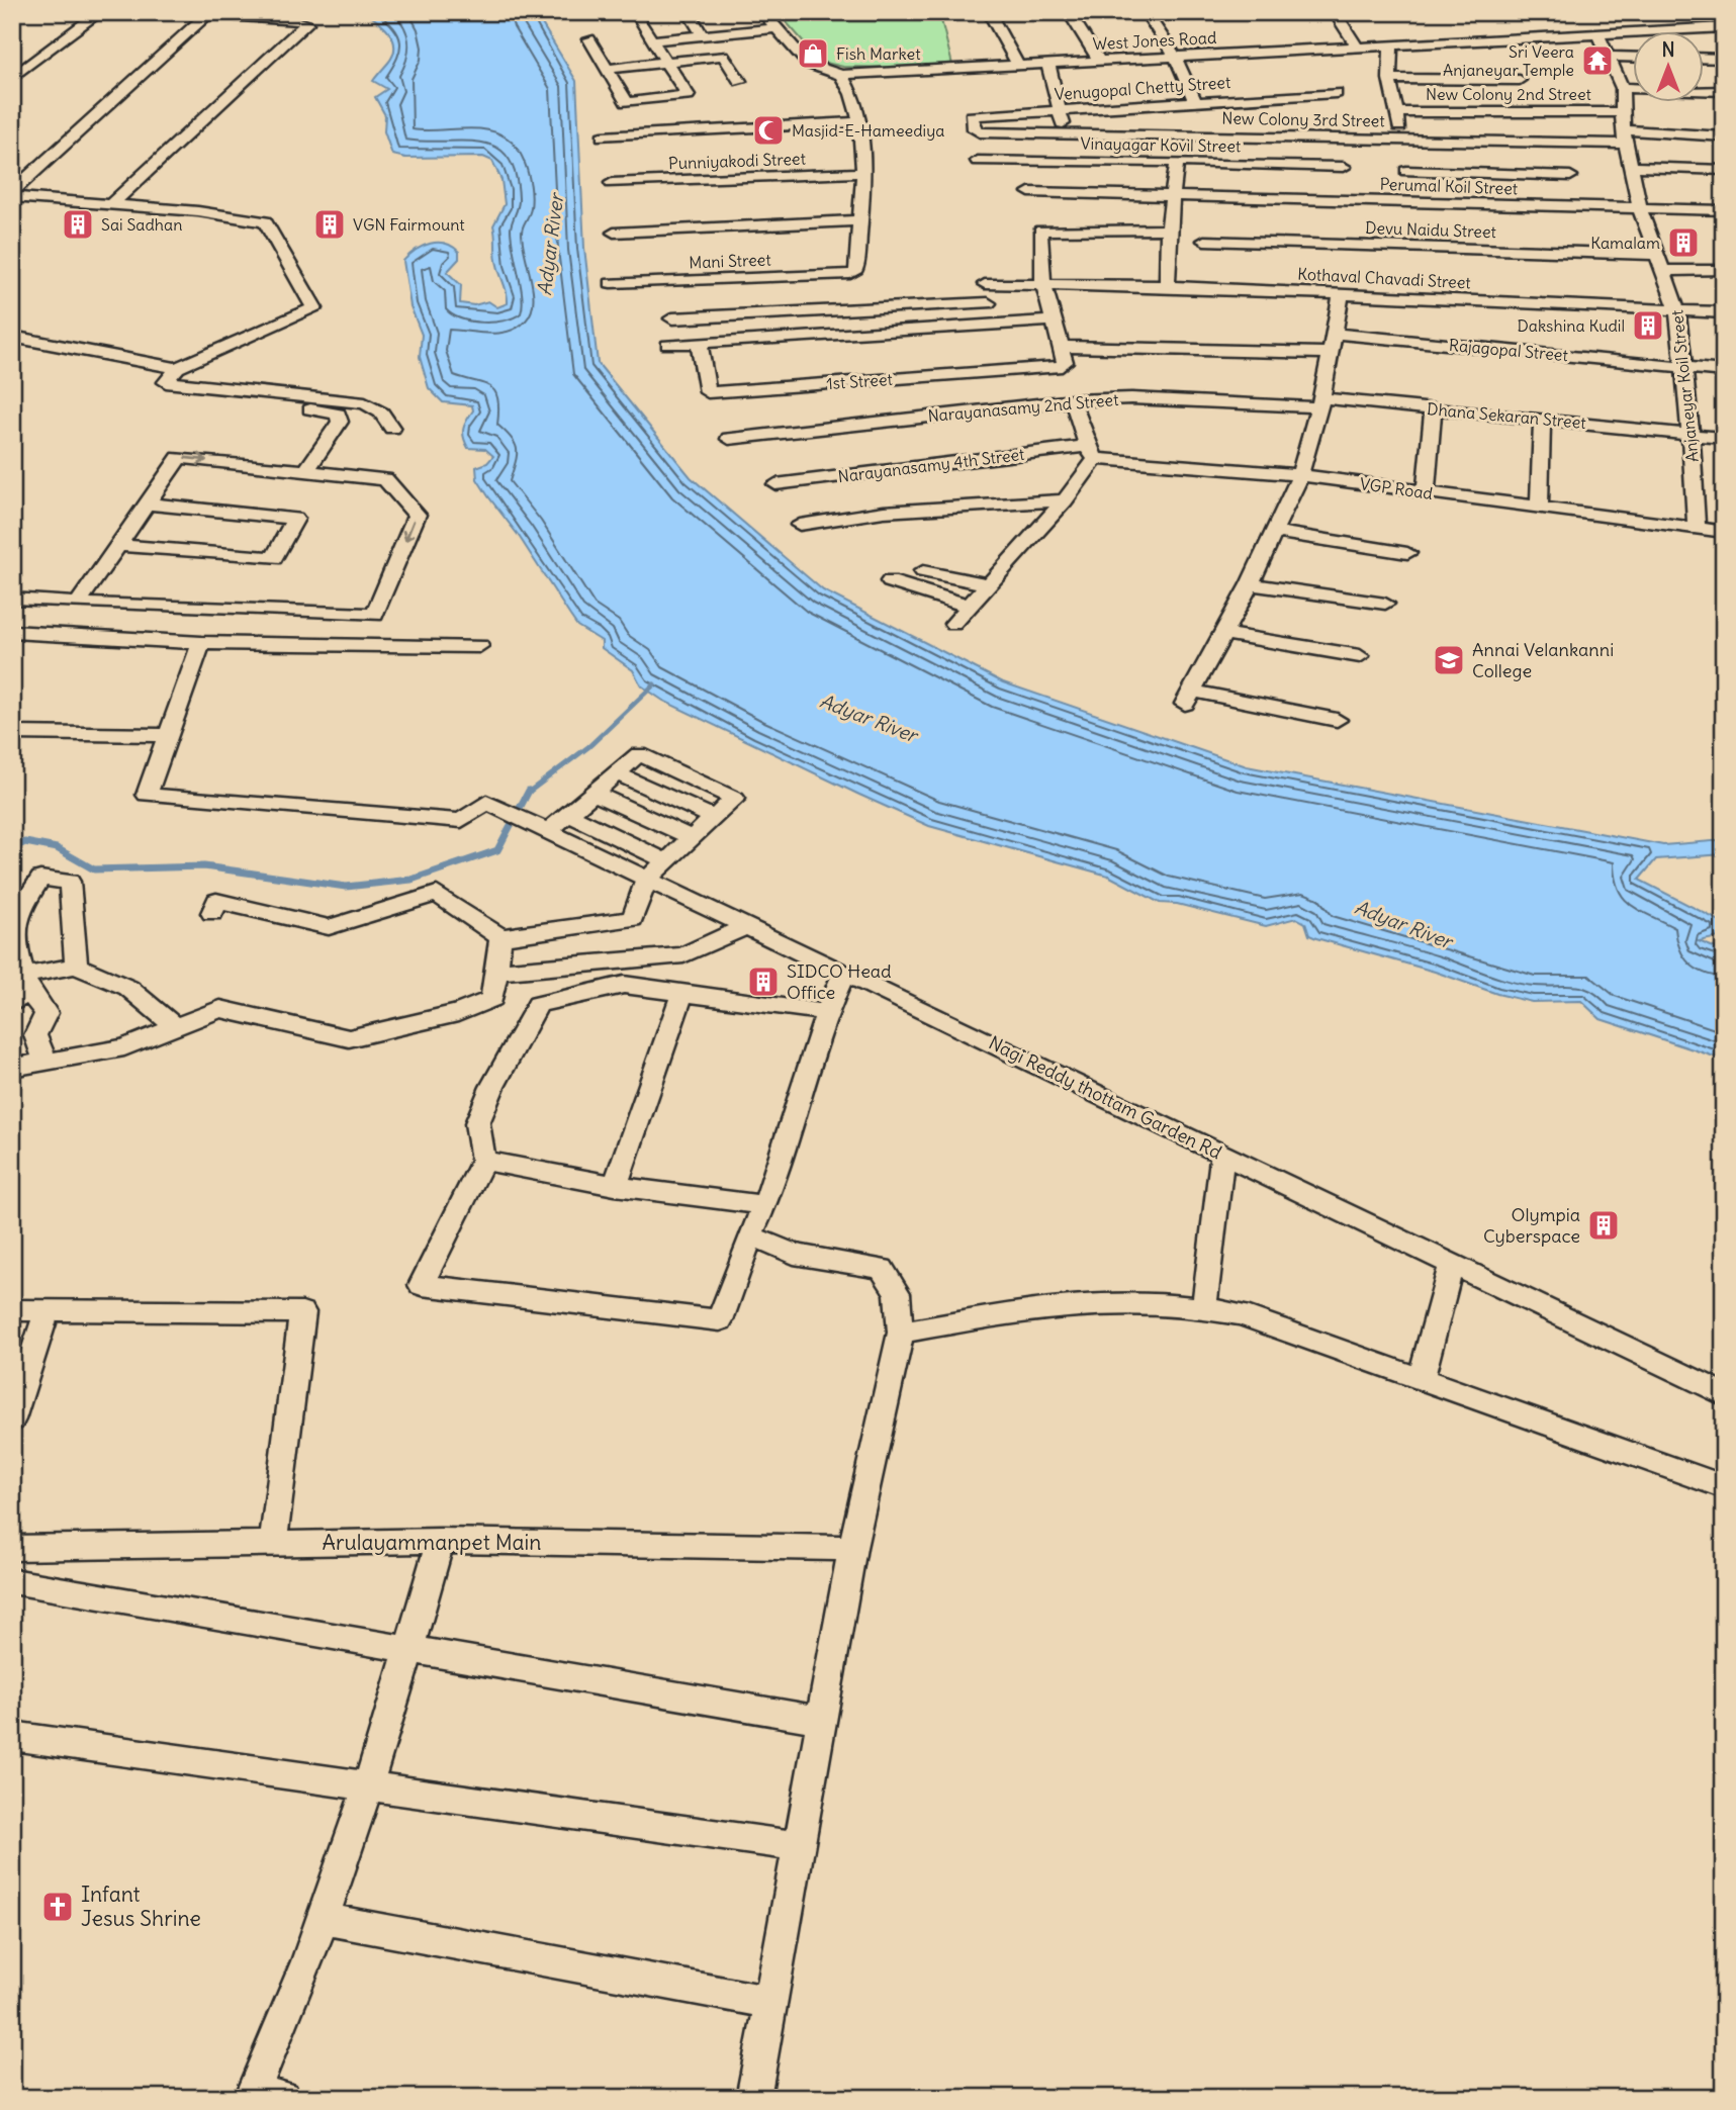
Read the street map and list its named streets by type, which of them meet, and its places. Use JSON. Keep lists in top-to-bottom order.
{
  "streets": {
    "street": [
      "West Jones Road",
      "Venugopal Chetty Street",
      "New Colony 2nd Street",
      "New Colony 3rd Street",
      "Vinayagar Kovil Street",
      "Punniyakodi Street",
      "Perumal Koil Street",
      "Devu Naidu Street",
      "Mani Street",
      "Kothaval Chavadi Street",
      "Rajagopal Street",
      "1st Street",
      "Anjaneyar Koil Street",
      "Narayanasamy 2nd Street",
      "Dhana Sekaran Street",
      "Narayanasamy 4th Street",
      "VGP Road",
      "Nagi Reddy thottam Garden Rd",
      "Arulayammanpet Main"
    ]
  },
  "crossings": [
    ["Venugopal Chetty Street", "New Colony 3rd Street"],
    ["New Colony 2nd Street", "Anjaneyar Koil Street"],
    ["New Colony 3rd Street", "Anjaneyar Koil Street"],
    ["Vinayagar Kovil Street", "Perumal Koil Street"],
    ["Perumal Koil Street", "Anjaneyar Koil Street"],
    ["Devu Naidu Street", "Anjaneyar Koil Street"],
    ["Kothaval Chavadi Street", "Anjaneyar Koil Street"],
    ["Rajagopal Street", "Anjaneyar Koil Street"],
    ["Anjaneyar Koil Street", "Dhana Sekaran Street"],
    ["Anjaneyar Koil Street", "VGP Road"],
    ["Narayanasamy 2nd Street", "Dhana Sekaran Street"],
    ["Narayanasamy 4th Street", "VGP Road"]
  ],
  "water": ["Adyar River"],
  "places": {
    "shop": ["Fish Market"],
    "temple": ["Sri Veera Anjaneyar Temple"],
    "mosque": ["Masjid-E-Hameediya"],
    "building": [
      "Sai Sadhan",
      "VGN Fairmount",
      "Kamalam",
      "Dakshina Kudil",
      "SIDCO Head Office",
      "Olympia Cyberspace"
    ],
    "school or university": ["Annai Velankanni College"],
    "church": ["Infant Jesus Shrine"]
  },
  "north": "top"
}
